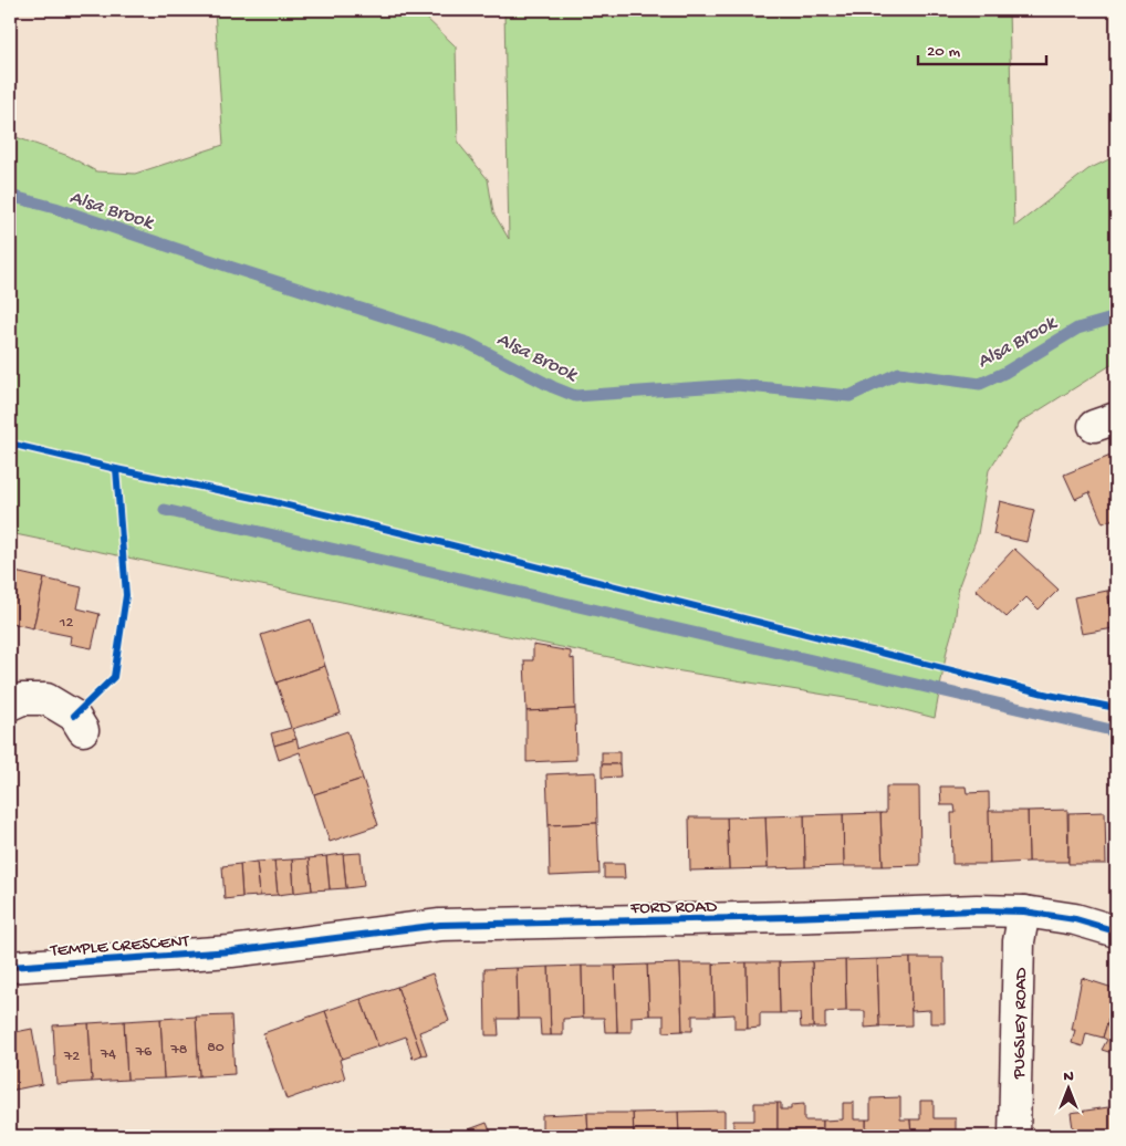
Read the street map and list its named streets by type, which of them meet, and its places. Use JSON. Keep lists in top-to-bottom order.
{
  "streets": {
    "street": ["FORD ROAD", "TEMPLE CRESCENT", "PUGSLEY ROAD"]
  },
  "crossings": [
    ["FORD ROAD", "TEMPLE CRESCENT"],
    ["FORD ROAD", "PUGSLEY ROAD"]
  ],
  "water": ["Alsa Brook"],
  "house_numbers": [
    "12",
    "80",
    "78",
    "76",
    "74",
    "72"
  ],
  "scale_bar": "20 m",
  "north": "top"
}
